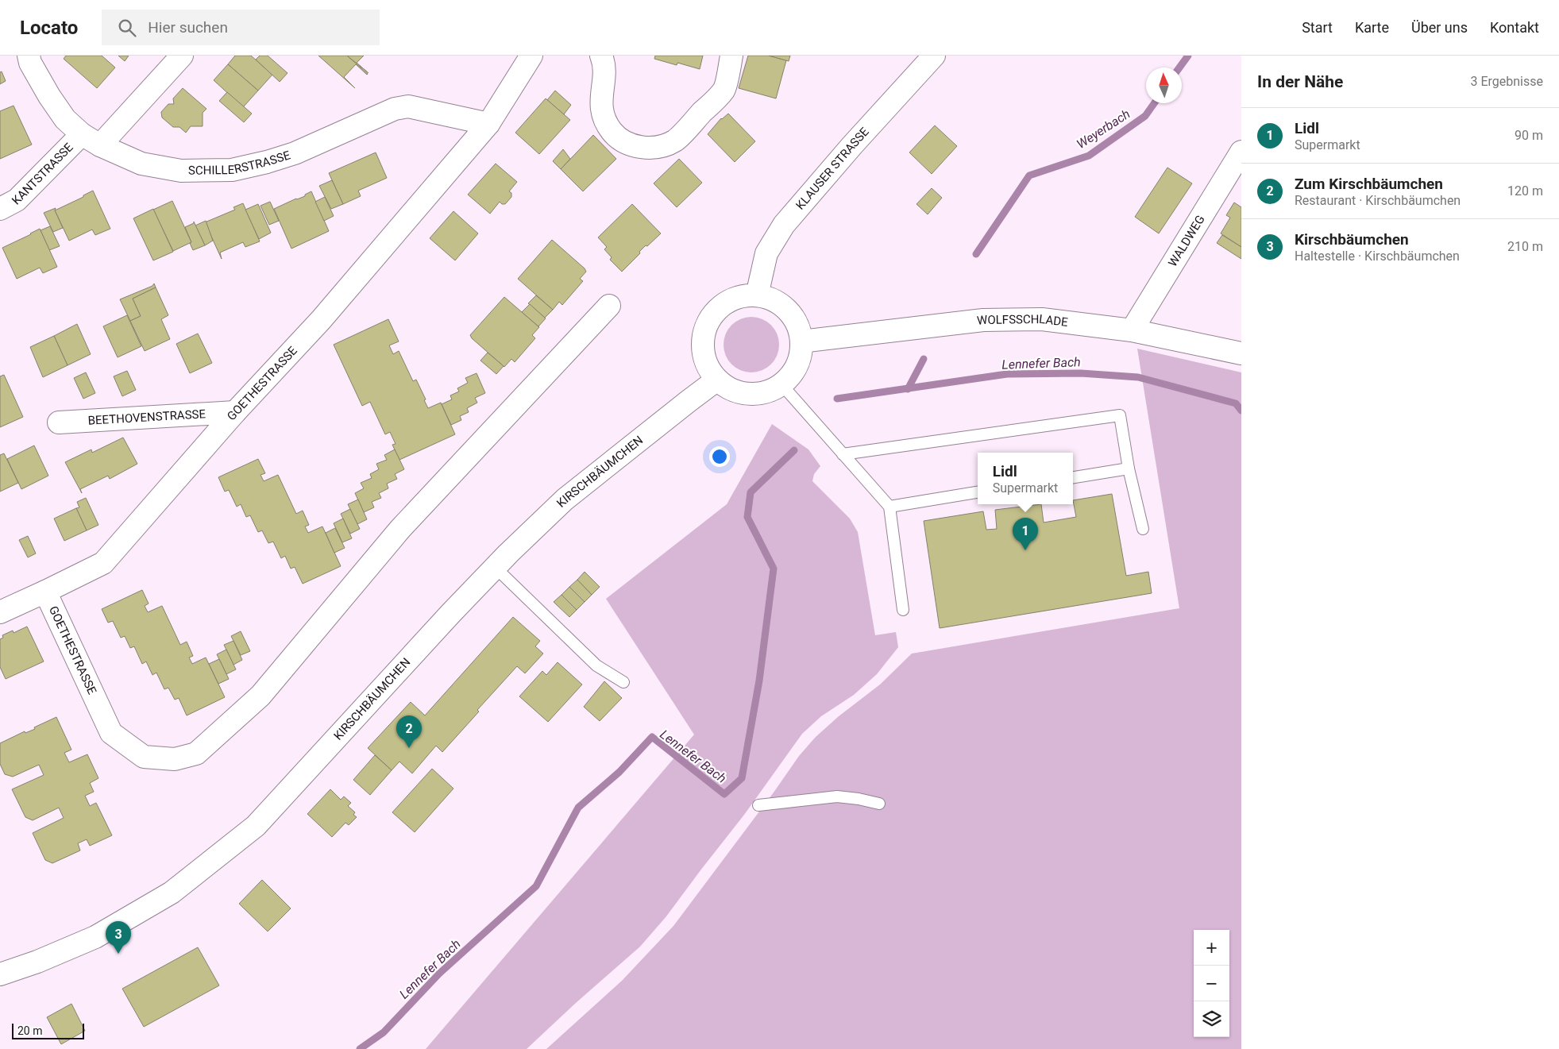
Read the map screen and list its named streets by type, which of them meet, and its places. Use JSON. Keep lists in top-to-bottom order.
{
  "streets": {
    "street": [
      "SCHILLERSTRASSE",
      "KLAUSER STRASSE",
      "KANTSTRASSE",
      "WALDWEG",
      "WOLFSSCHLADE",
      "GOETHESTRASSE",
      "BEETHOVENSTRASSE",
      "KIRSCHBÄUMCHEN"
    ]
  },
  "crossings": [
    ["SCHILLERSTRASSE", "KANTSTRASSE"],
    ["SCHILLERSTRASSE", "GOETHESTRASSE"],
    ["KLAUSER STRASSE", "WOLFSSCHLADE"],
    ["KLAUSER STRASSE", "KIRSCHBÄUMCHEN"],
    ["WALDWEG", "WOLFSSCHLADE"],
    ["WOLFSSCHLADE", "KIRSCHBÄUMCHEN"],
    ["GOETHESTRASSE", "BEETHOVENSTRASSE"]
  ],
  "water": ["Weyerbach", "Lennefer Bach"],
  "scale_bar": "20 m",
  "north": "top",
  "page": {
    "header": "Locato",
    "search": "Hier suchen",
    "nav": [
      "Start",
      "Karte",
      "Über uns",
      "Kontakt"
    ],
    "heading": ["In der Nähe", "3 Ergebnisse"],
    "list": [
      {
        "mark": "1",
        "name": "Lidl",
        "note": "Supermarkt",
        "value": "90 m"
      },
      {
        "mark": "2",
        "name": "Zum Kirschbäumchen",
        "note": "Restaurant · Kirschbäumchen",
        "value": "120 m"
      },
      {
        "mark": "3",
        "name": "Kirschbäumchen",
        "note": "Haltestelle · Kirschbäumchen",
        "value": "210 m"
      }
    ],
    "popup": ["Lidl", "Supermarkt"],
    "pins": ["1", "2", "3"],
    "map_buttons": ["+", "−"],
    "scale": "20 m"
  }
}
